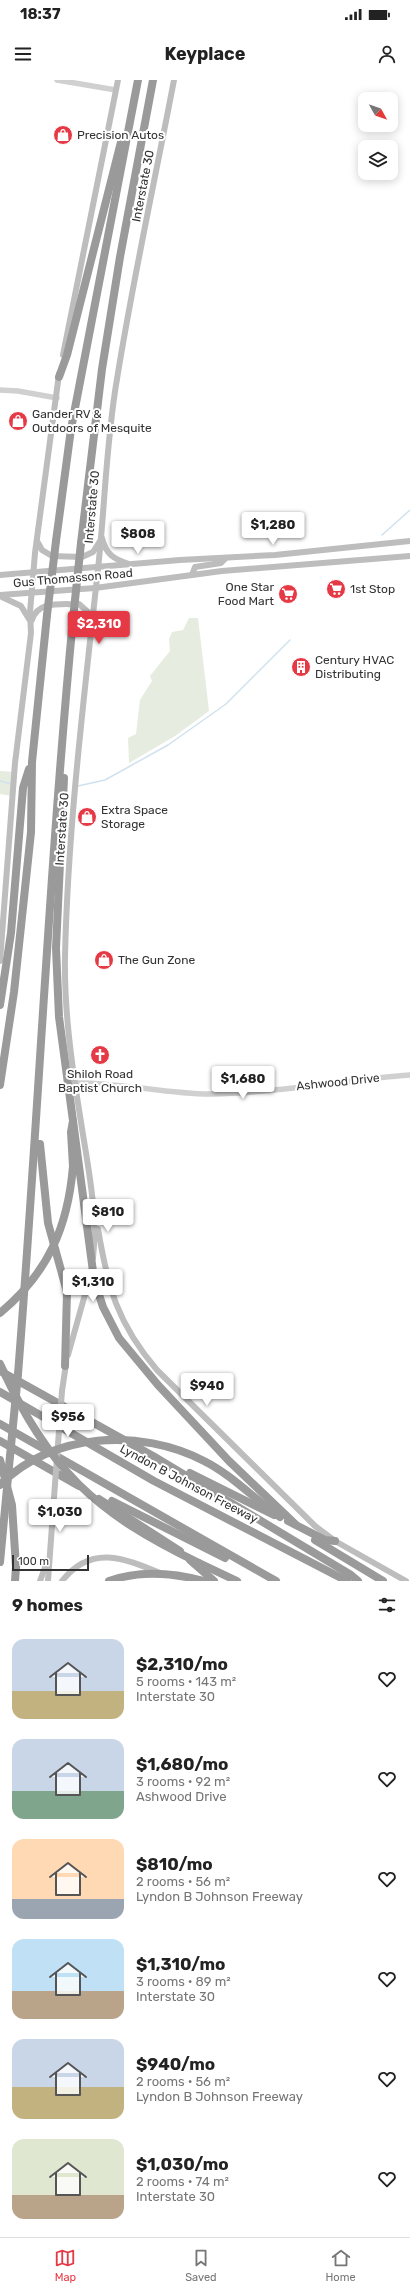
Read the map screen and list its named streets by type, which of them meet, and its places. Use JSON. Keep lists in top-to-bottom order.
{
  "streets": {
    "highway": ["Lyndon B Johnson Freeway"],
    "main road": ["Interstate 30", "Gus Thomasson Road"],
    "street": ["Ashwood Drive"]
  },
  "crossings": [
    ["Interstate 30", "Gus Thomasson Road"],
    ["Interstate 30", "Ashwood Drive"]
  ],
  "places": {
    "shop": [
      "Precision Autos",
      "Gander RV & Outdoors of Mesquite",
      "Extra Space Storage",
      "The Gun Zone"
    ],
    "supermarket": ["1st Stop", "One Star Food Mart"],
    "building": ["Century HVAC Distributing"],
    "church": ["Shiloh Road Baptist Church"]
  },
  "scale_bar": "100 m",
  "north": "bottom right",
  "page": {
    "status": "18:37",
    "header": "Keyplace",
    "price": [
      "$1,280",
      "$808",
      "$2,310",
      "$1,680",
      "$810",
      "$1,310",
      "$940",
      "$956",
      "$1,030"
    ],
    "scale": "100 m",
    "heading": "9 homes",
    "list": [
      {
        "name": "$2,310/mo",
        "note": "5 rooms · 143 m² · Interstate 30"
      },
      {
        "name": "$1,680/mo",
        "note": "3 rooms · 92 m² · Ashwood Drive"
      },
      {
        "name": "$810/mo",
        "note": "2 rooms · 56 m² · Lyndon B Johnson Freeway"
      },
      {
        "name": "$1,310/mo",
        "note": "3 rooms · 89 m² · Interstate 30"
      },
      {
        "name": "$940/mo",
        "note": "2 rooms · 56 m² · Lyndon B Johnson Freeway"
      },
      {
        "name": "$1,030/mo",
        "note": "2 rooms · 74 m² · Interstate 30"
      }
    ],
    "tabs": ["Map", "Saved", "Home"]
  }
}
